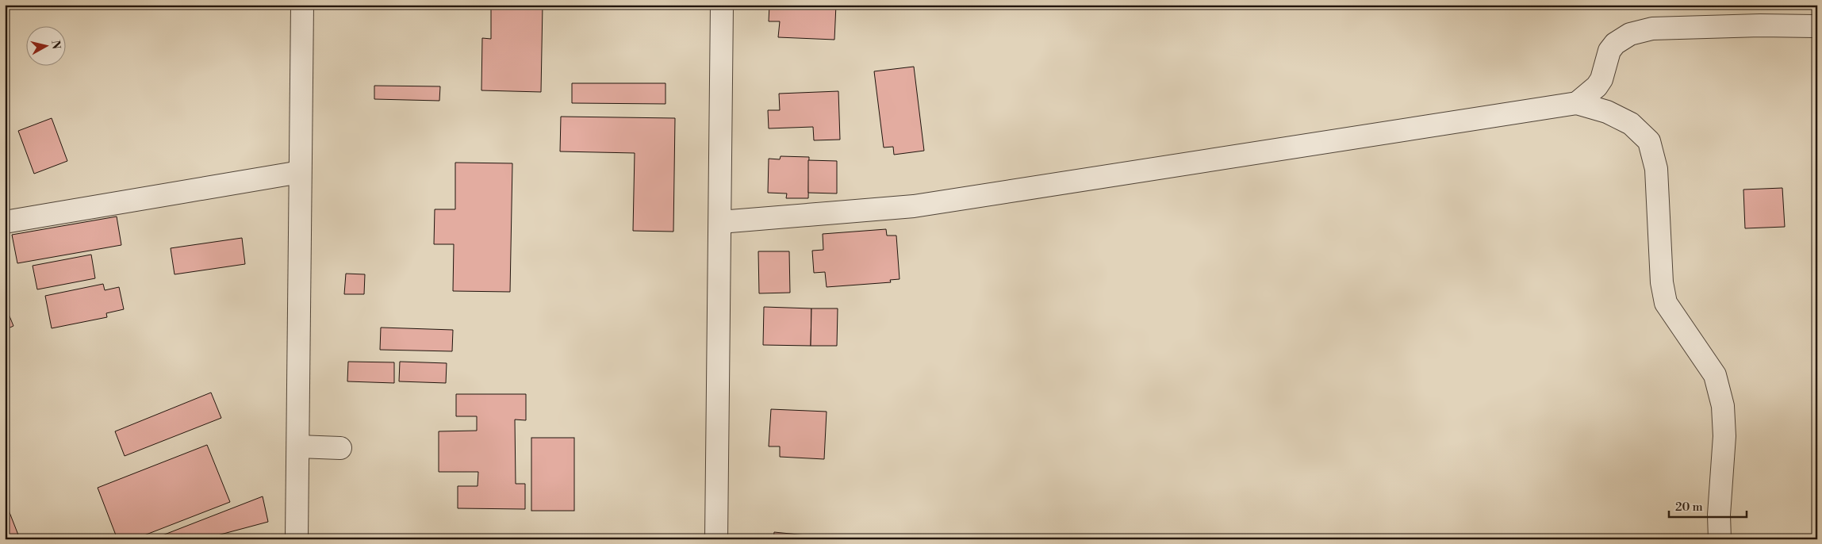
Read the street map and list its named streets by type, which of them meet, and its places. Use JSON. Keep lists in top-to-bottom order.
{
  "scale_bar": "20 m",
  "north": "right"
}
